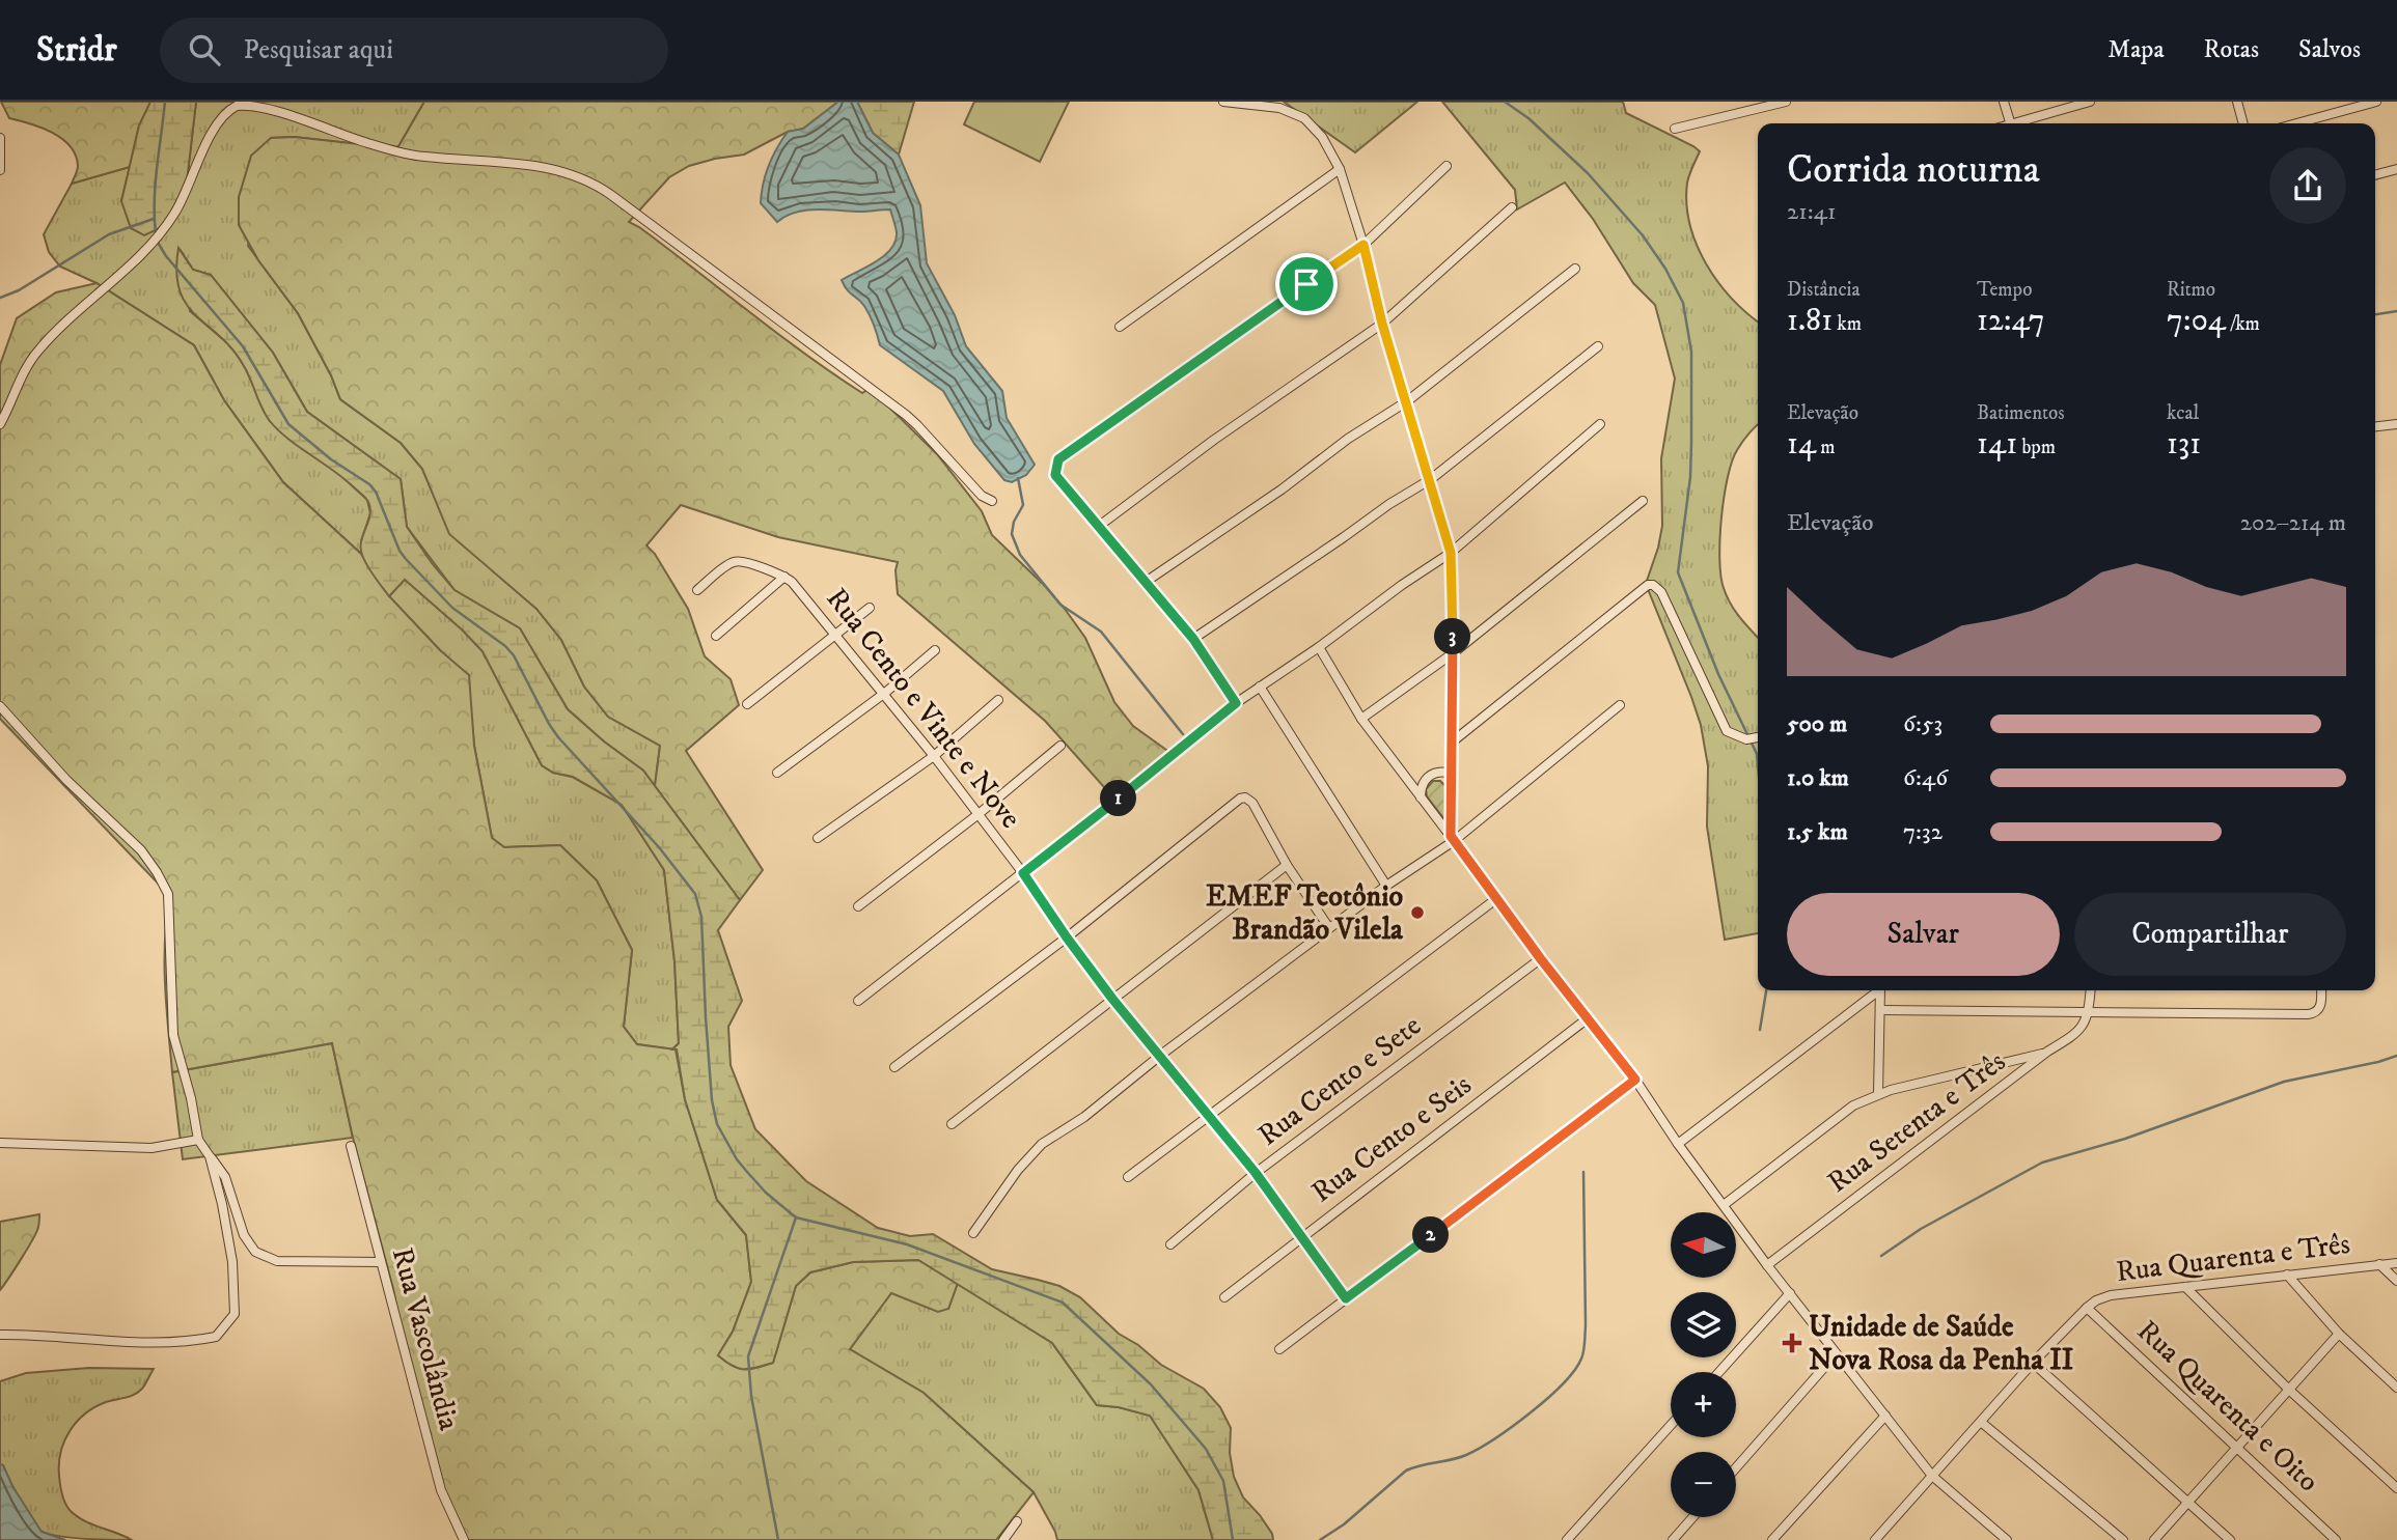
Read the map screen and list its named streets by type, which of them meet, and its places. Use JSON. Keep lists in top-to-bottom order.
{
  "streets": {
    "street": [
      "Rua Cento e Vinte e Nove",
      "Rua Cento e Sete",
      "Rua Setenta e Três",
      "Rua Cento e Seis",
      "Rua Quarenta e Três",
      "Rua Vascolândia",
      "Rua Quarenta e Oito"
    ]
  },
  "crossings": [
    ["Rua Cento e Vinte e Nove", "Rua Cento e Sete"],
    ["Rua Cento e Vinte e Nove", "Rua Cento e Seis"],
    ["Rua Quarenta e Três", "Rua Quarenta e Oito"]
  ],
  "places": {
    "other": ["EMEF Teotônio Brandão Vilela"],
    "health": ["Unidade de Saúde Nova Rosa da Penha II"]
  },
  "north": "left",
  "page": {
    "header": "Stridr",
    "search": "Pesquisar aqui",
    "nav": ["Mapa", "Rotas", "Salvos"],
    "heading": ["Corrida noturna", "21:41"],
    "stats": [
      ["Distância", "1.81 km"],
      ["Tempo", "12:47"],
      ["Ritmo", "7:04 /km"],
      ["Elevação", "14 m"],
      ["Batimentos", "141 bpm"],
      ["kcal", "131"]
    ],
    "chart": ["Elevação", "202–214 m"],
    "pins": ["3", "1", "2"],
    "list": [
      {
        "name": "500 m",
        "note": "6:53"
      },
      {
        "name": "1.0 km",
        "note": "6:46"
      },
      {
        "name": "1.5 km",
        "note": "7:32"
      }
    ],
    "buttons": ["Salvar", "Compartilhar"],
    "map_buttons": ["+", "−"]
  }
}
